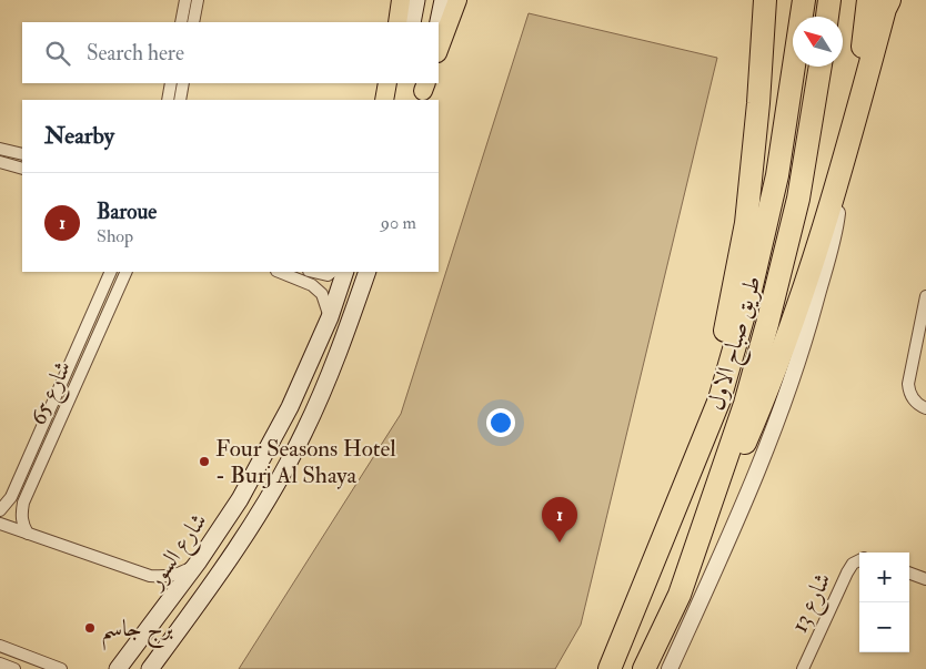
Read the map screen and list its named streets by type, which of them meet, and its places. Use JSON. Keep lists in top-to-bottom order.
{
  "streets": {
    "highway": ["طريق صباح الاول"],
    "main road": ["شارع السور"],
    "street": ["شارع 65", "شارع 13"]
  },
  "places": ["Four Seasons Hotel - Burj Al Shaya", "برج جاسم"],
  "north": "top left",
  "page": {
    "search": "Search here",
    "heading": "Nearby",
    "list": [
      {
        "mark": "1",
        "name": "Baroue",
        "note": "Shop",
        "value": "90 m"
      }
    ],
    "pins": "1",
    "map_buttons": ["+", "−"]
  }
}
